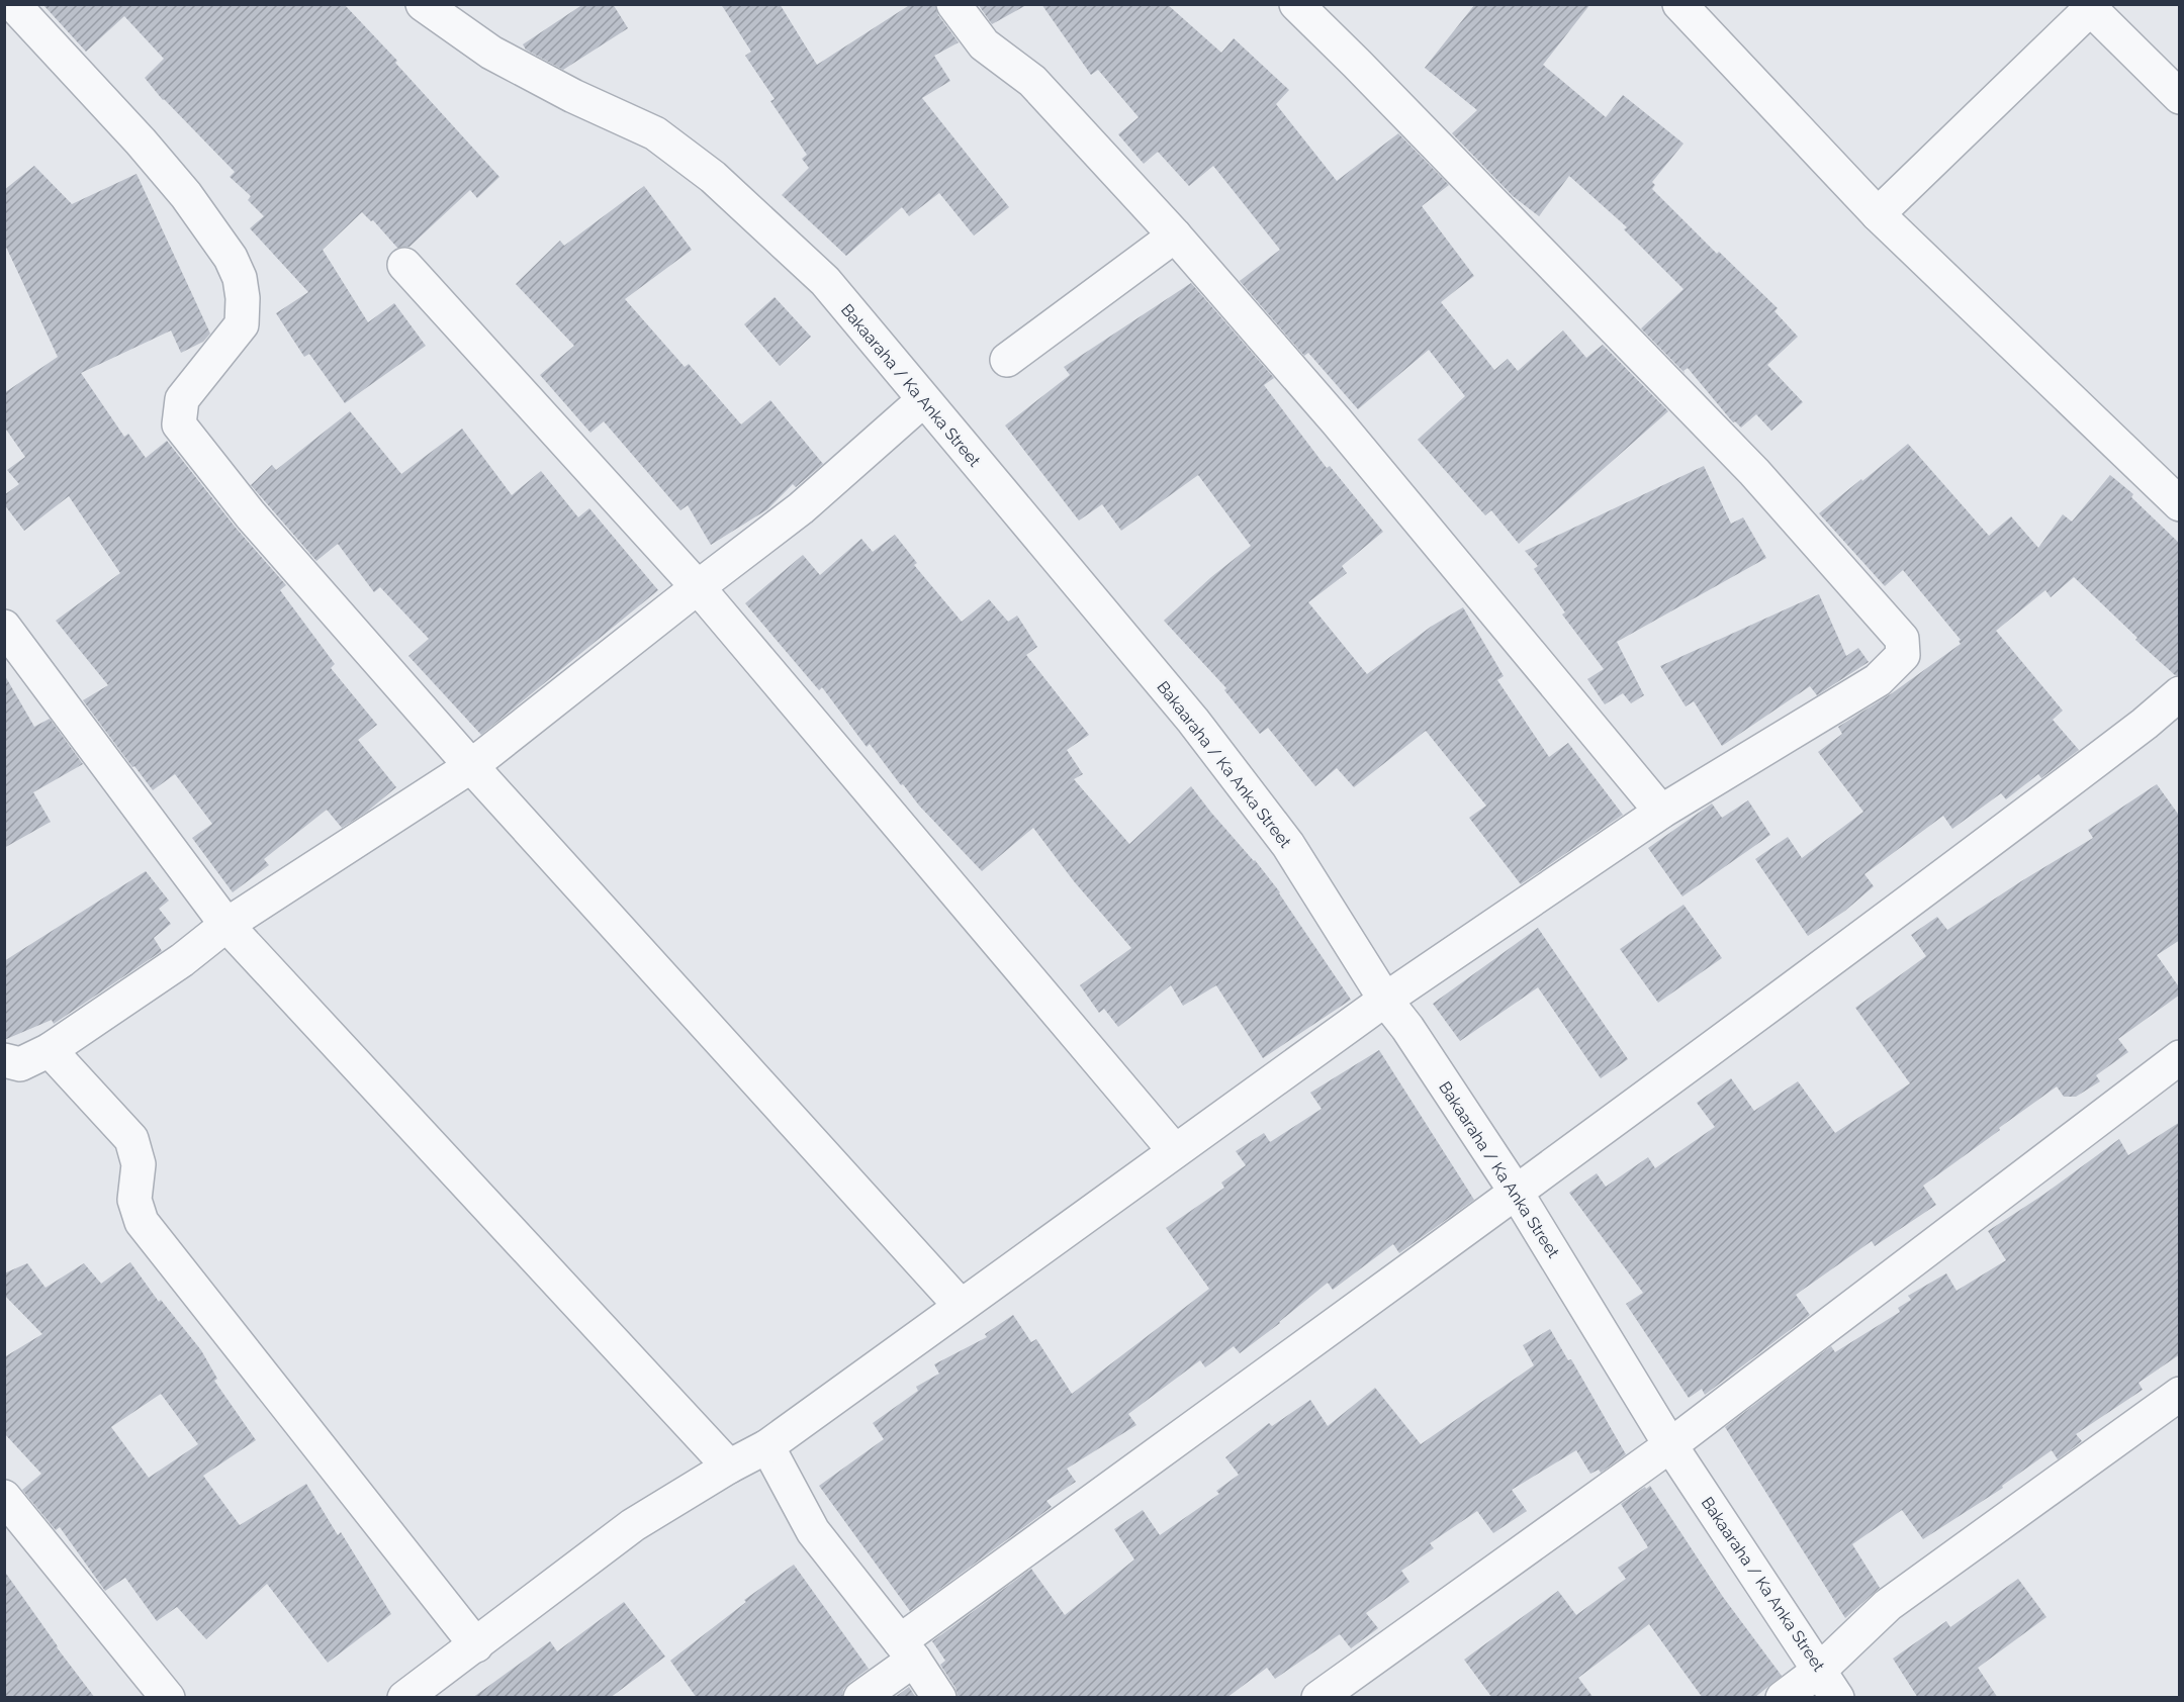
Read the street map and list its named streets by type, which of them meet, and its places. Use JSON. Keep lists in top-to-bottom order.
{
  "streets": {
    "street": ["Bakaaraha / Ka Anka Street"]
  }
}
